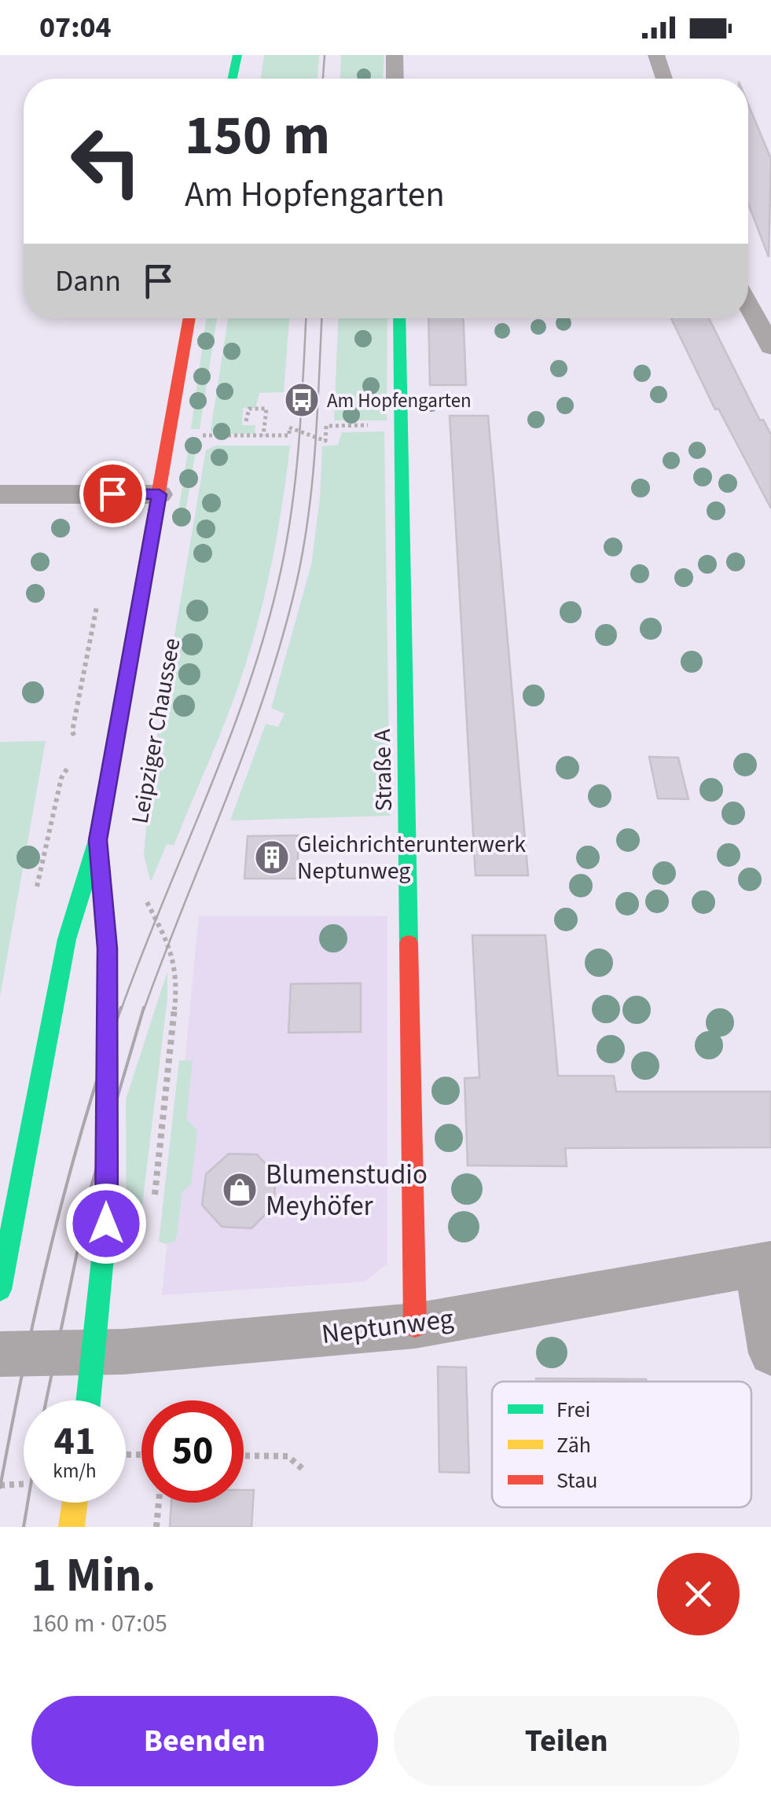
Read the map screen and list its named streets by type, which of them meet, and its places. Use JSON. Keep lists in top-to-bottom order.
{
  "streets": {
    "main road": ["Leipziger Chaussee", "Straße A"],
    "street": ["Neptunweg"]
  },
  "crossings": [
    ["Leipziger Chaussee", "Neptunweg"],
    ["Straße A", "Neptunweg"]
  ],
  "places": {
    "bus stop": ["Am Hopfengarten"],
    "building": ["Gleichrichterunterwerk Neptunweg"],
    "shop": ["Blumenstudio Meyhöfer"]
  },
  "legend": ["Frei", "Zäh", "Stau"],
  "page": {
    "status": "07:04",
    "turn": ["150 m", "Am Hopfengarten"],
    "then": "Dann",
    "speed": "41 km/h",
    "limit": "50",
    "heading": ["1 Min.", "160 m · 07:05"],
    "buttons": ["Beenden", "Teilen"]
  }
}
